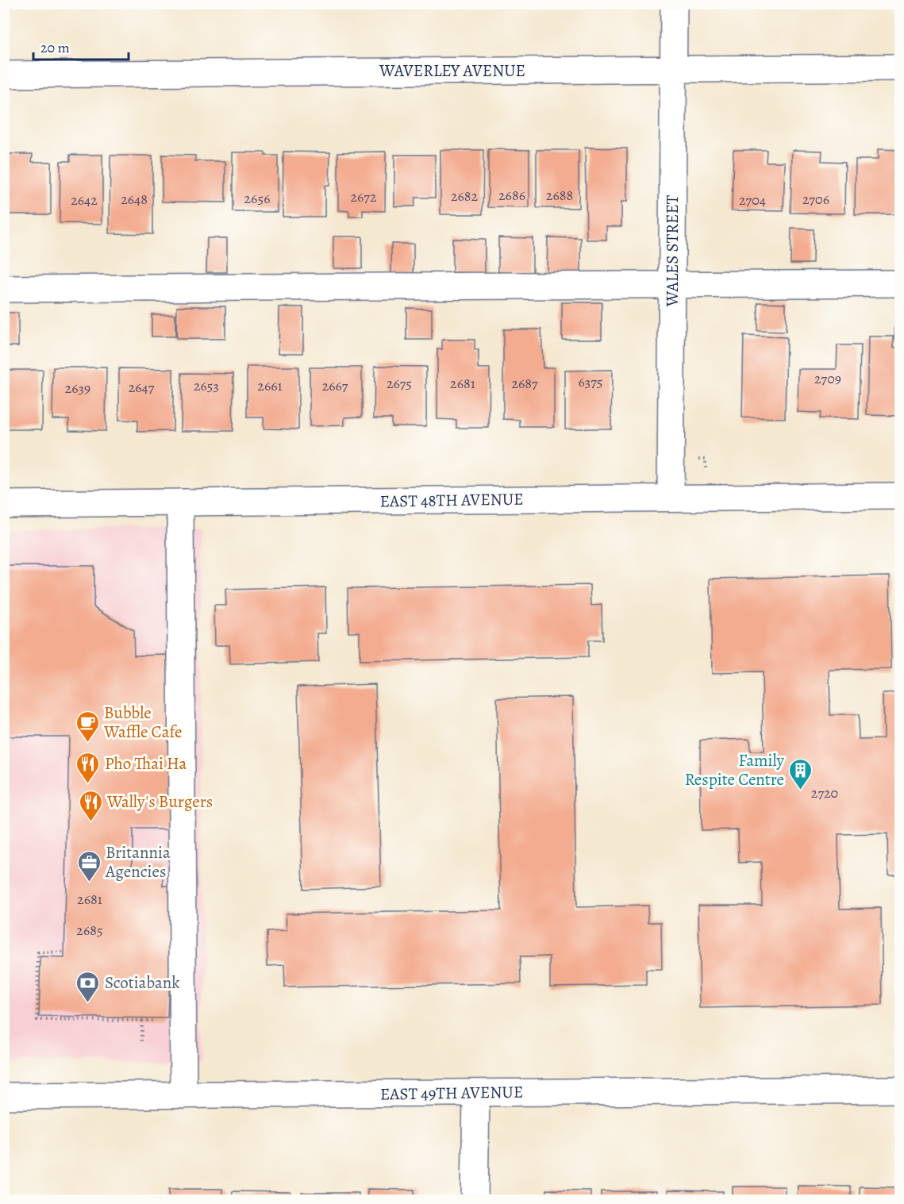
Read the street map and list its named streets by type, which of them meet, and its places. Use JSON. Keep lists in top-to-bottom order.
{
  "streets": {
    "street": [
      "WAVERLEY AVENUE",
      "WALES STREET",
      "EAST 48TH AVENUE",
      "EAST 49TH AVENUE"
    ]
  },
  "crossings": [
    ["WAVERLEY AVENUE", "WALES STREET"],
    ["WALES STREET", "EAST 48TH AVENUE"]
  ],
  "places": {
    "cafe": ["Bubble Waffle Cafe"],
    "restaurant": ["Pho Thai Ha", "Wally's Burgers"],
    "building": ["Family Respite Centre"],
    "office": ["Britannia Agencies"],
    "bank": ["Scotiabank"]
  },
  "house_numbers": [
    "2686",
    "2688",
    "2682",
    "2672",
    "2656",
    "2648",
    "2706",
    "2642",
    "2704",
    "2709",
    "6375",
    "2675",
    "2681",
    "2687",
    "2653",
    "2661",
    "2667",
    "2647",
    "2639",
    "2720",
    "2681",
    "2685"
  ],
  "scale_bar": "20 m"
}
